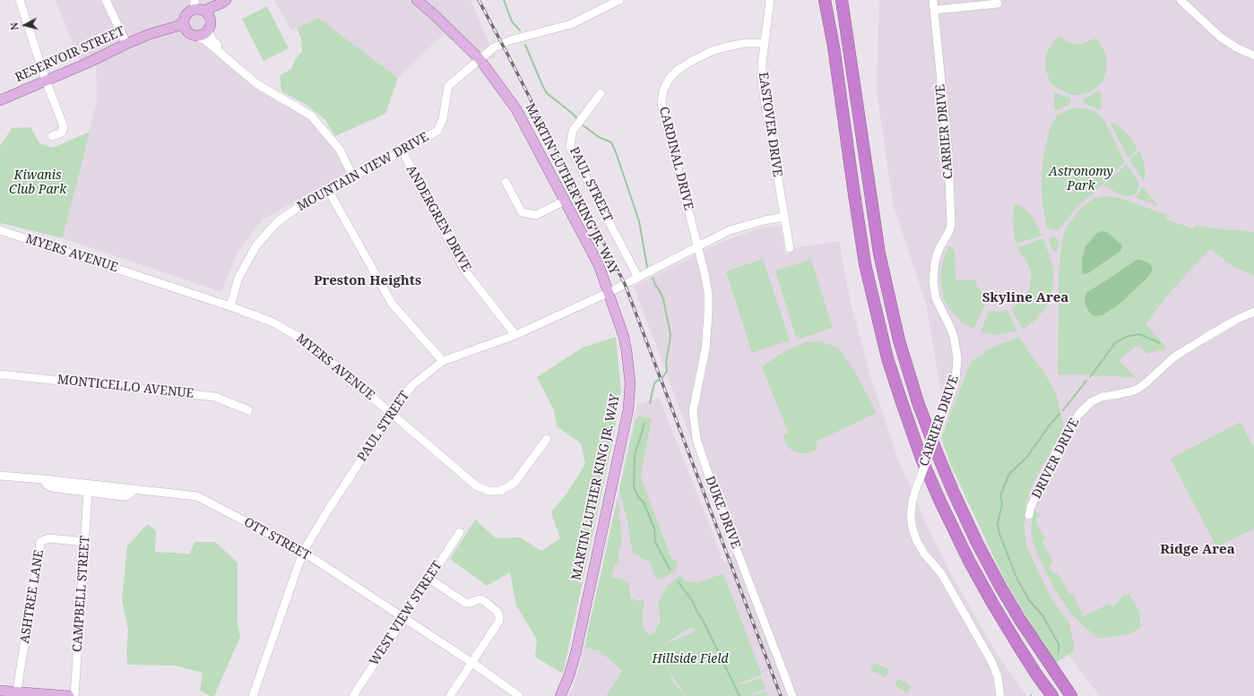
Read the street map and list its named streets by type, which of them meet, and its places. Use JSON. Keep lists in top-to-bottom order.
{
  "streets": {
    "main road": ["RESERVOIR STREET", "MARTIN LUTHER KING JR. WAY"],
    "street": [
      "EASTOVER DRIVE",
      "CARRIER DRIVE",
      "CARDINAL DRIVE",
      "MOUNTAIN VIEW DRIVE",
      "PAUL STREET",
      "ANDERGREN DRIVE",
      "MYERS AVENUE",
      "MONTICELLO AVENUE",
      "DRIVER DRIVE",
      "DUKE DRIVE",
      "OTT STREET",
      "CAMPBELL STREET",
      "ASHTREE LANE",
      "WEST VIEW STREET"
    ]
  },
  "crossings": [
    ["EASTOVER DRIVE", "CARDINAL DRIVE"],
    ["EASTOVER DRIVE", "PAUL STREET"],
    ["CARDINAL DRIVE", "PAUL STREET"],
    ["CARDINAL DRIVE", "DUKE DRIVE"],
    ["MOUNTAIN VIEW DRIVE", "MARTIN LUTHER KING JR. WAY"],
    ["MOUNTAIN VIEW DRIVE", "ANDERGREN DRIVE"],
    ["MOUNTAIN VIEW DRIVE", "MYERS AVENUE"],
    ["PAUL STREET", "MARTIN LUTHER KING JR. WAY"],
    ["PAUL STREET", "ANDERGREN DRIVE"],
    ["PAUL STREET", "MYERS AVENUE"],
    ["PAUL STREET", "OTT STREET"],
    ["OTT STREET", "WEST VIEW STREET"],
    ["CAMPBELL STREET", "ASHTREE LANE"]
  ],
  "districts": ["Preston Heights", "Skyline Area", "Ridge Area"],
  "parks": ["Astronomy Park", "Kiwanis Club Park", "Hillside Field"],
  "north": "left"
}
